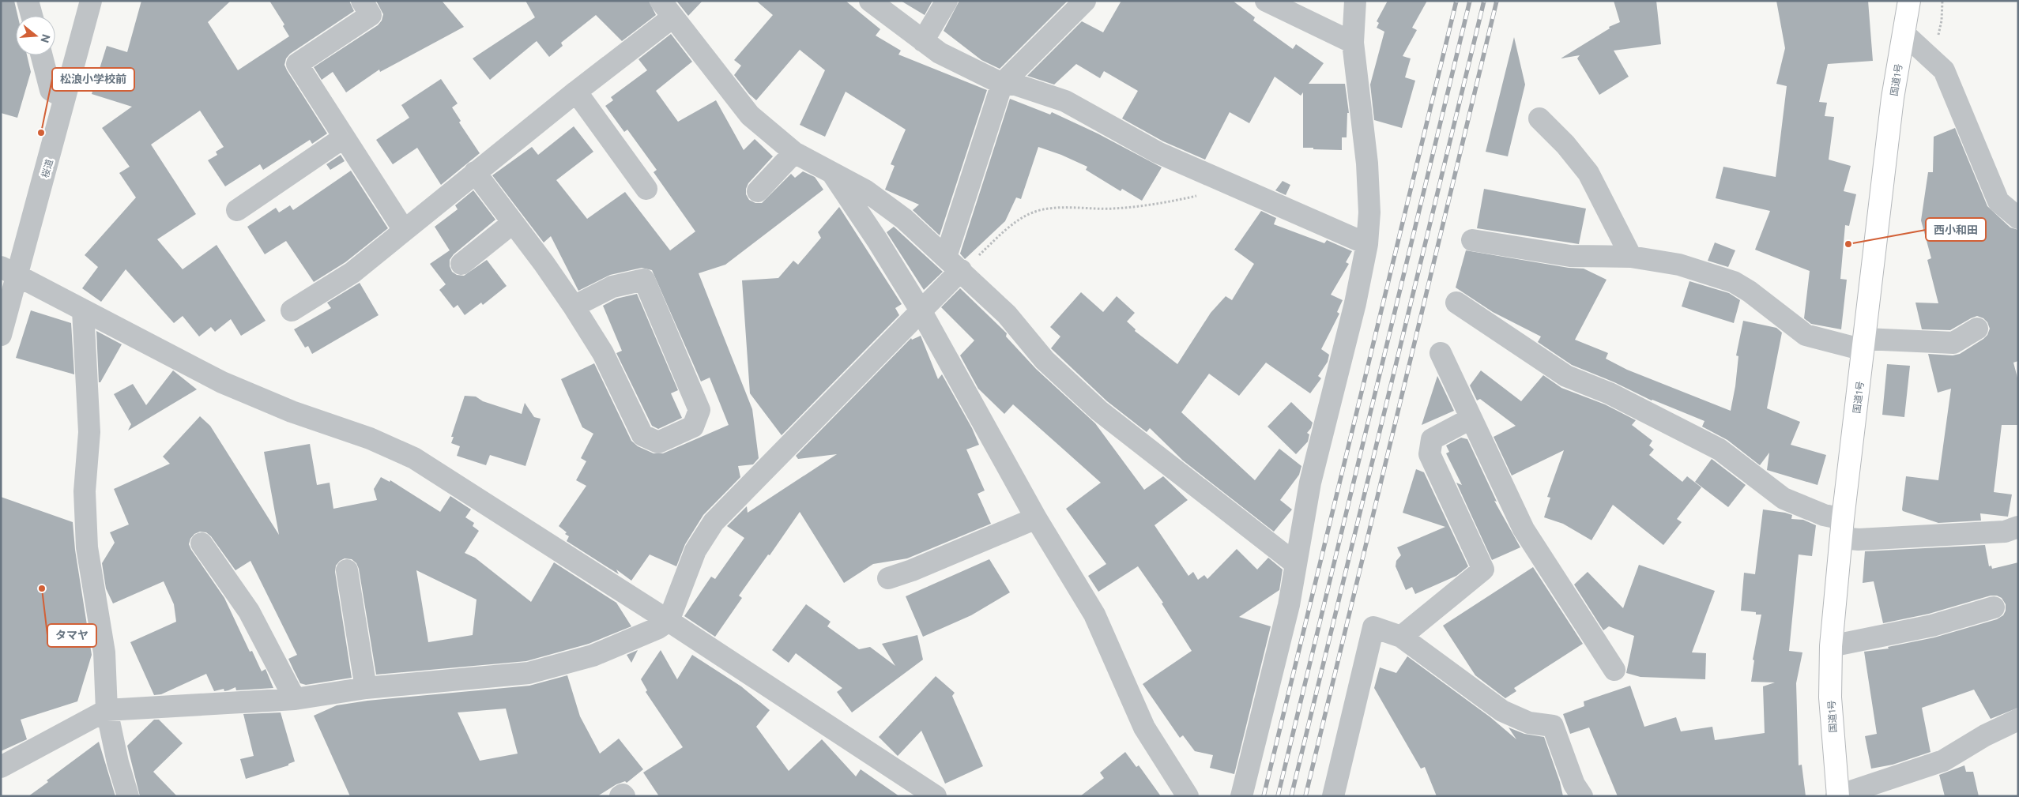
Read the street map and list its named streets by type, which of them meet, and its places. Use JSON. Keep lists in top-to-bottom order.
{
  "streets": {
    "highway": ["国道1号"],
    "street": ["桜道"]
  },
  "places": ["松浪小学校前", "西小和田", "タマヤ"],
  "north": "right"
}
